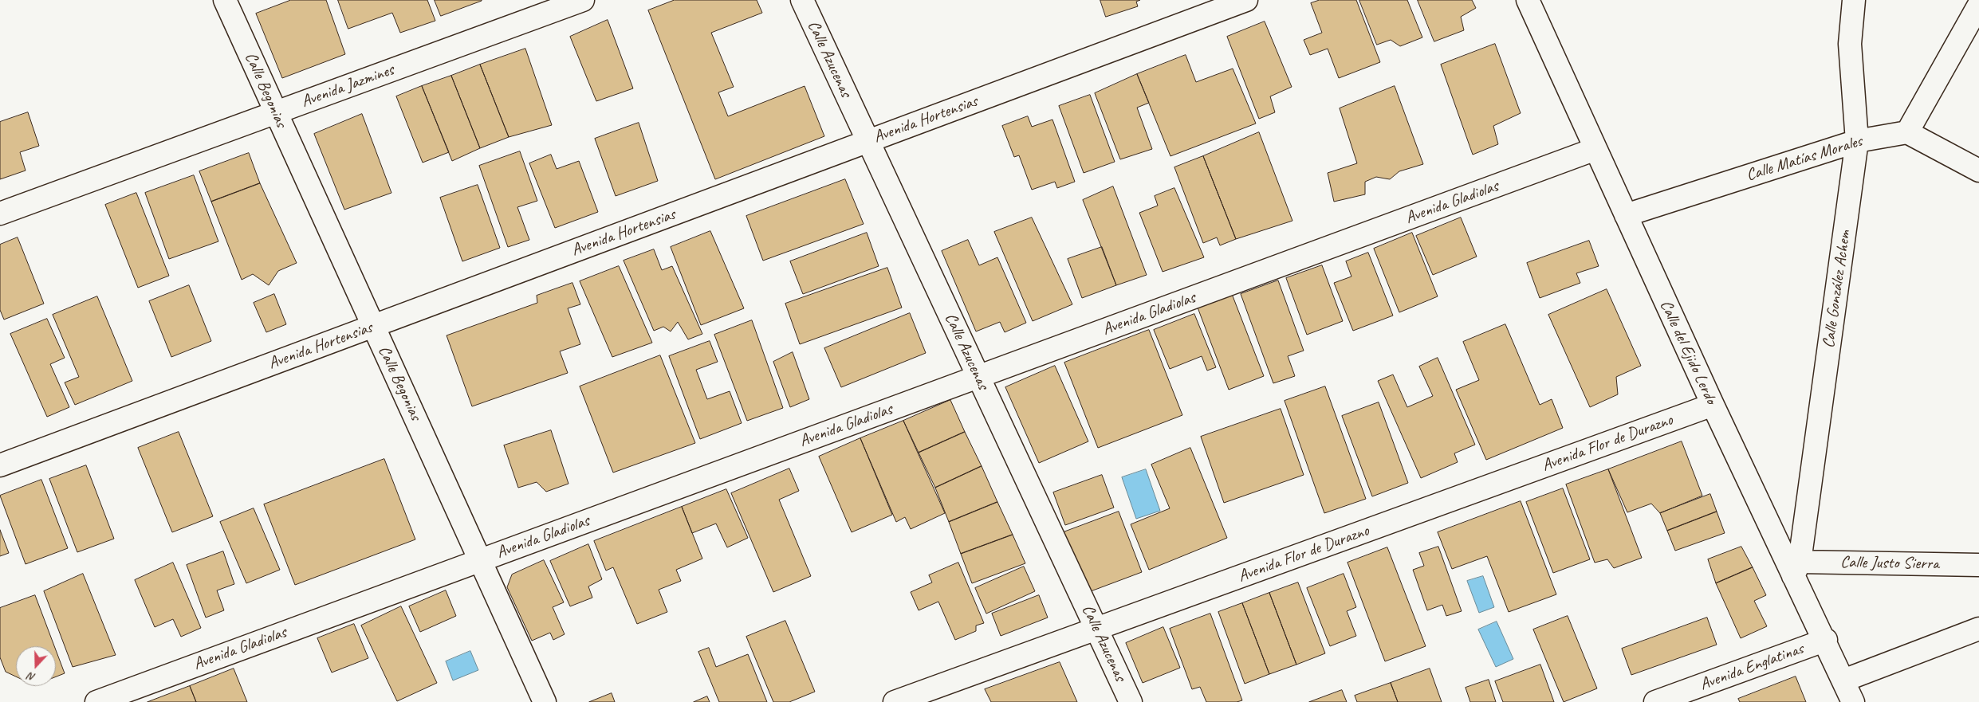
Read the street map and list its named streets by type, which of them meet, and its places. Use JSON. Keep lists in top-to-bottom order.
{
  "streets": {
    "street": [
      "Calle Azucenas",
      "Avenida Jazmines",
      "Calle Begonias",
      "Avenida Hortensias",
      "Calle Matías Morales",
      "Avenida Gladiolas",
      "Calle González Achem",
      "Calle del Ejido Lerdo",
      "Avenida Flor de Durazno",
      "Calle Justo Sierra",
      "Avenida Englatinas"
    ]
  },
  "crossings": [
    ["Calle Azucenas", "Avenida Hortensias"],
    ["Calle Azucenas", "Avenida Gladiolas"],
    ["Calle Azucenas", "Avenida Flor de Durazno"],
    ["Avenida Jazmines", "Calle Begonias"],
    ["Calle Begonias", "Avenida Hortensias"],
    ["Calle Begonias", "Avenida Gladiolas"],
    ["Calle Matías Morales", "Calle González Achem"],
    ["Calle Matías Morales", "Calle del Ejido Lerdo"],
    ["Avenida Gladiolas", "Calle del Ejido Lerdo"],
    ["Calle González Achem", "Calle del Ejido Lerdo"],
    ["Calle González Achem", "Calle Justo Sierra"],
    ["Calle del Ejido Lerdo", "Avenida Flor de Durazno"],
    ["Calle del Ejido Lerdo", "Calle Justo Sierra"],
    ["Calle del Ejido Lerdo", "Avenida Englatinas"]
  ],
  "north": "bottom"
}
